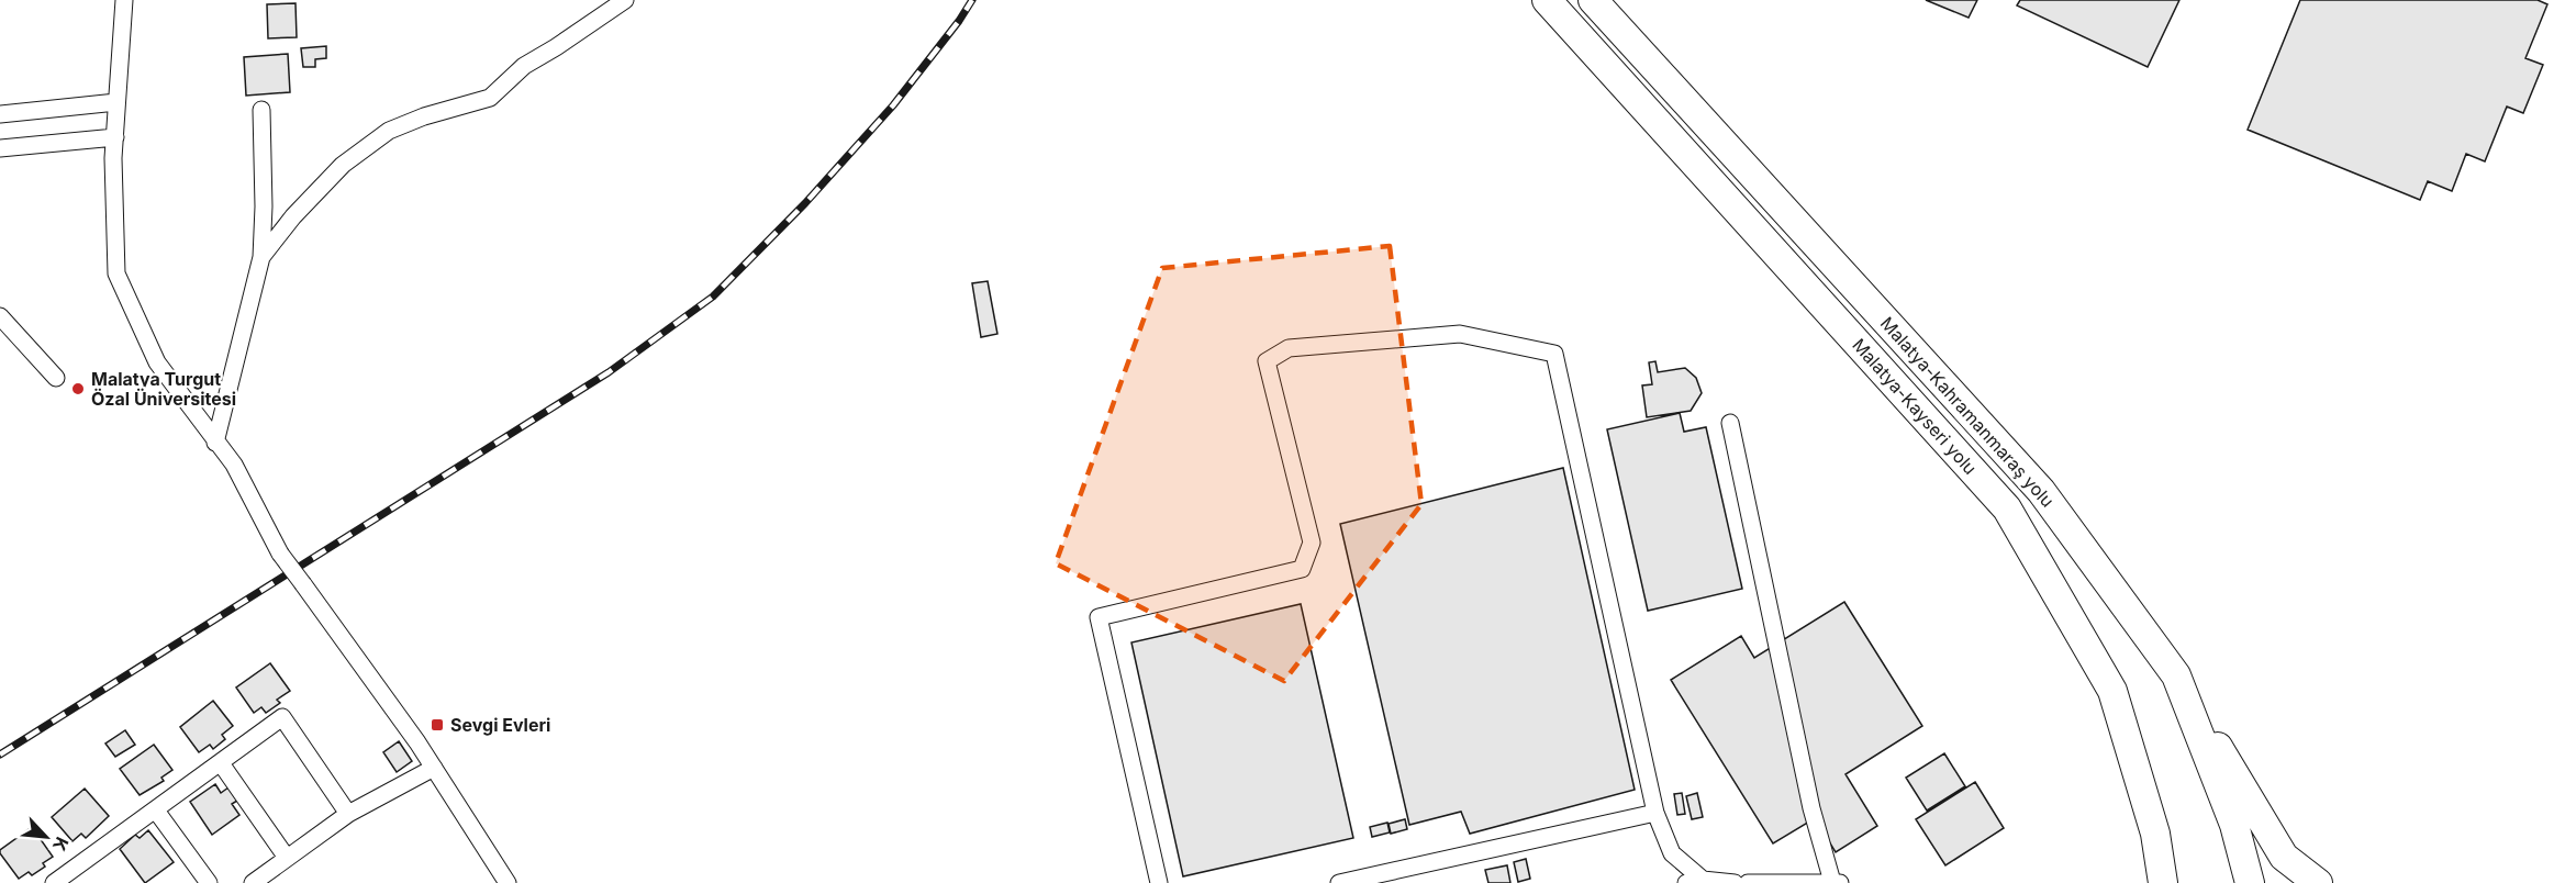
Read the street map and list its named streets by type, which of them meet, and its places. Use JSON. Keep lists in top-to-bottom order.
{
  "streets": {
    "highway": ["Malatya-Kayseri yolu", "Malatya-Kahramanmaraş yolu"]
  },
  "places": {
    "other": ["Malatya Turgut Özal Üniversitesi"],
    "transit": ["Sevgi Evleri"]
  },
  "north": "bottom right"
}
